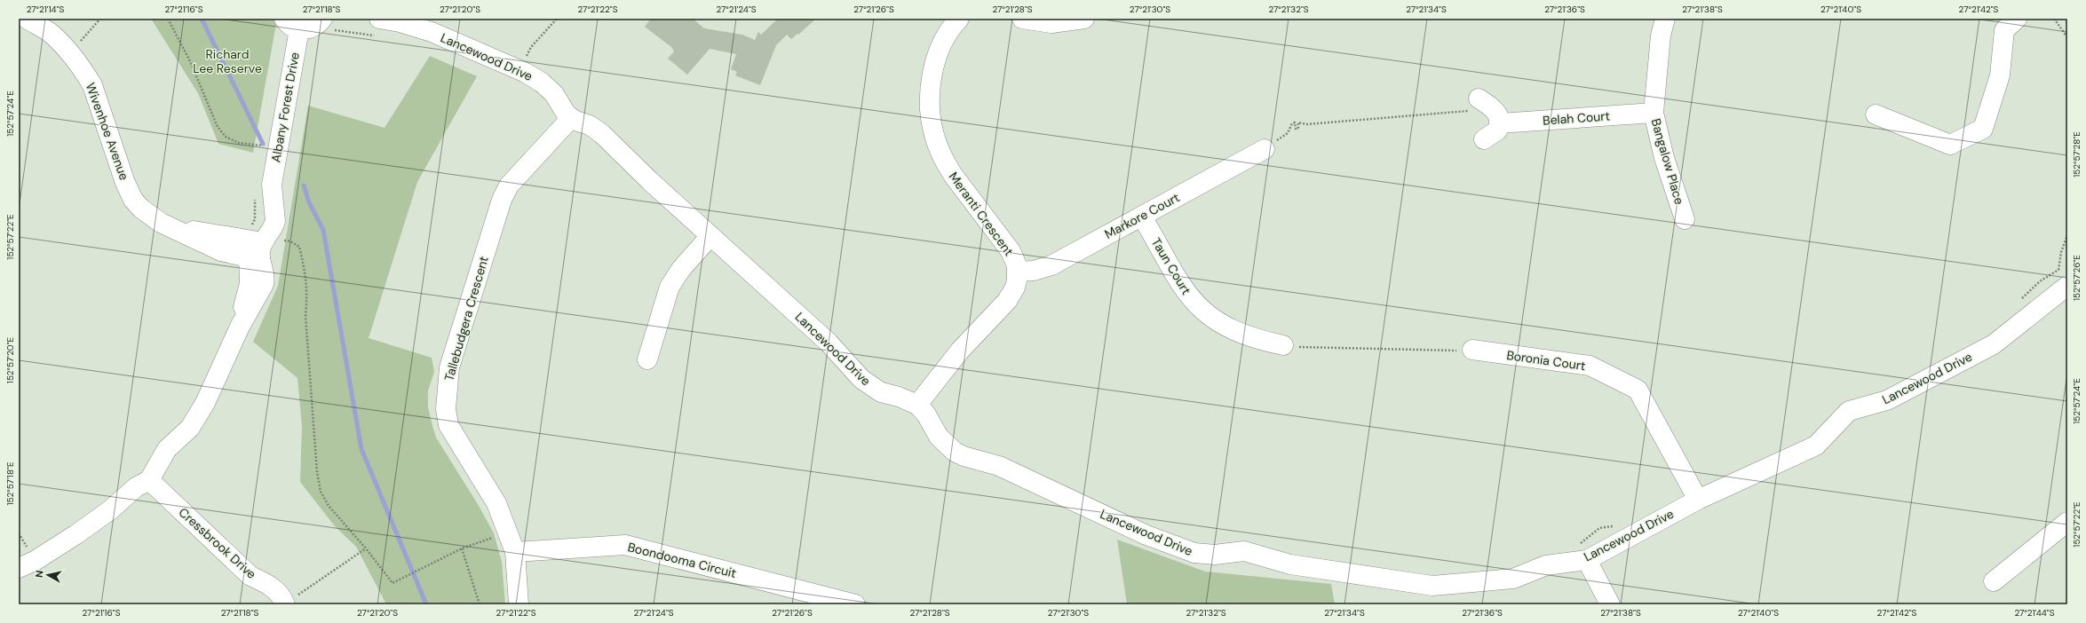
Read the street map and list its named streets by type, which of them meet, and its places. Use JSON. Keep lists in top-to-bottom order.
{
  "streets": {
    "street": [
      "Lancewood Drive",
      "Albany Forest Drive",
      "Belah Court",
      "Wivenhoe Avenue",
      "Bangalow Place",
      "Meranti Crescent",
      "Markore Court",
      "Taun Court",
      "Tallebudgera Crescent",
      "Boronia Court",
      "Cressbrook Drive",
      "Boondooma Circuit"
    ]
  },
  "crossings": [
    ["Lancewood Drive", "Meranti Crescent"],
    ["Lancewood Drive", "Tallebudgera Crescent"],
    ["Lancewood Drive", "Boronia Court"],
    ["Albany Forest Drive", "Wivenhoe Avenue"],
    ["Belah Court", "Bangalow Place"],
    ["Meranti Crescent", "Markore Court"],
    ["Markore Court", "Taun Court"],
    ["Tallebudgera Crescent", "Boondooma Circuit"]
  ],
  "parks": ["Richard Lee Reserve"],
  "north": "left",
  "coordinates": [
    "27°21'14\"S",
    "27°21'16\"S",
    "27°21'18\"S",
    "27°21'20\"S",
    "27°21'22\"S",
    "27°21'24\"S",
    "27°21'26\"S",
    "27°21'28\"S",
    "27°21'30\"S",
    "27°21'32\"S",
    "27°21'34\"S",
    "27°21'36\"S",
    "27°21'38\"S",
    "27°21'40\"S",
    "27°21'42\"S",
    "152°57'24\"E",
    "152°57'28\"E",
    "152°57'22\"E",
    "152°57'26\"E",
    "152°57'20\"E",
    "152°57'18\"E",
    "27°21'44\"S"
  ]
}
